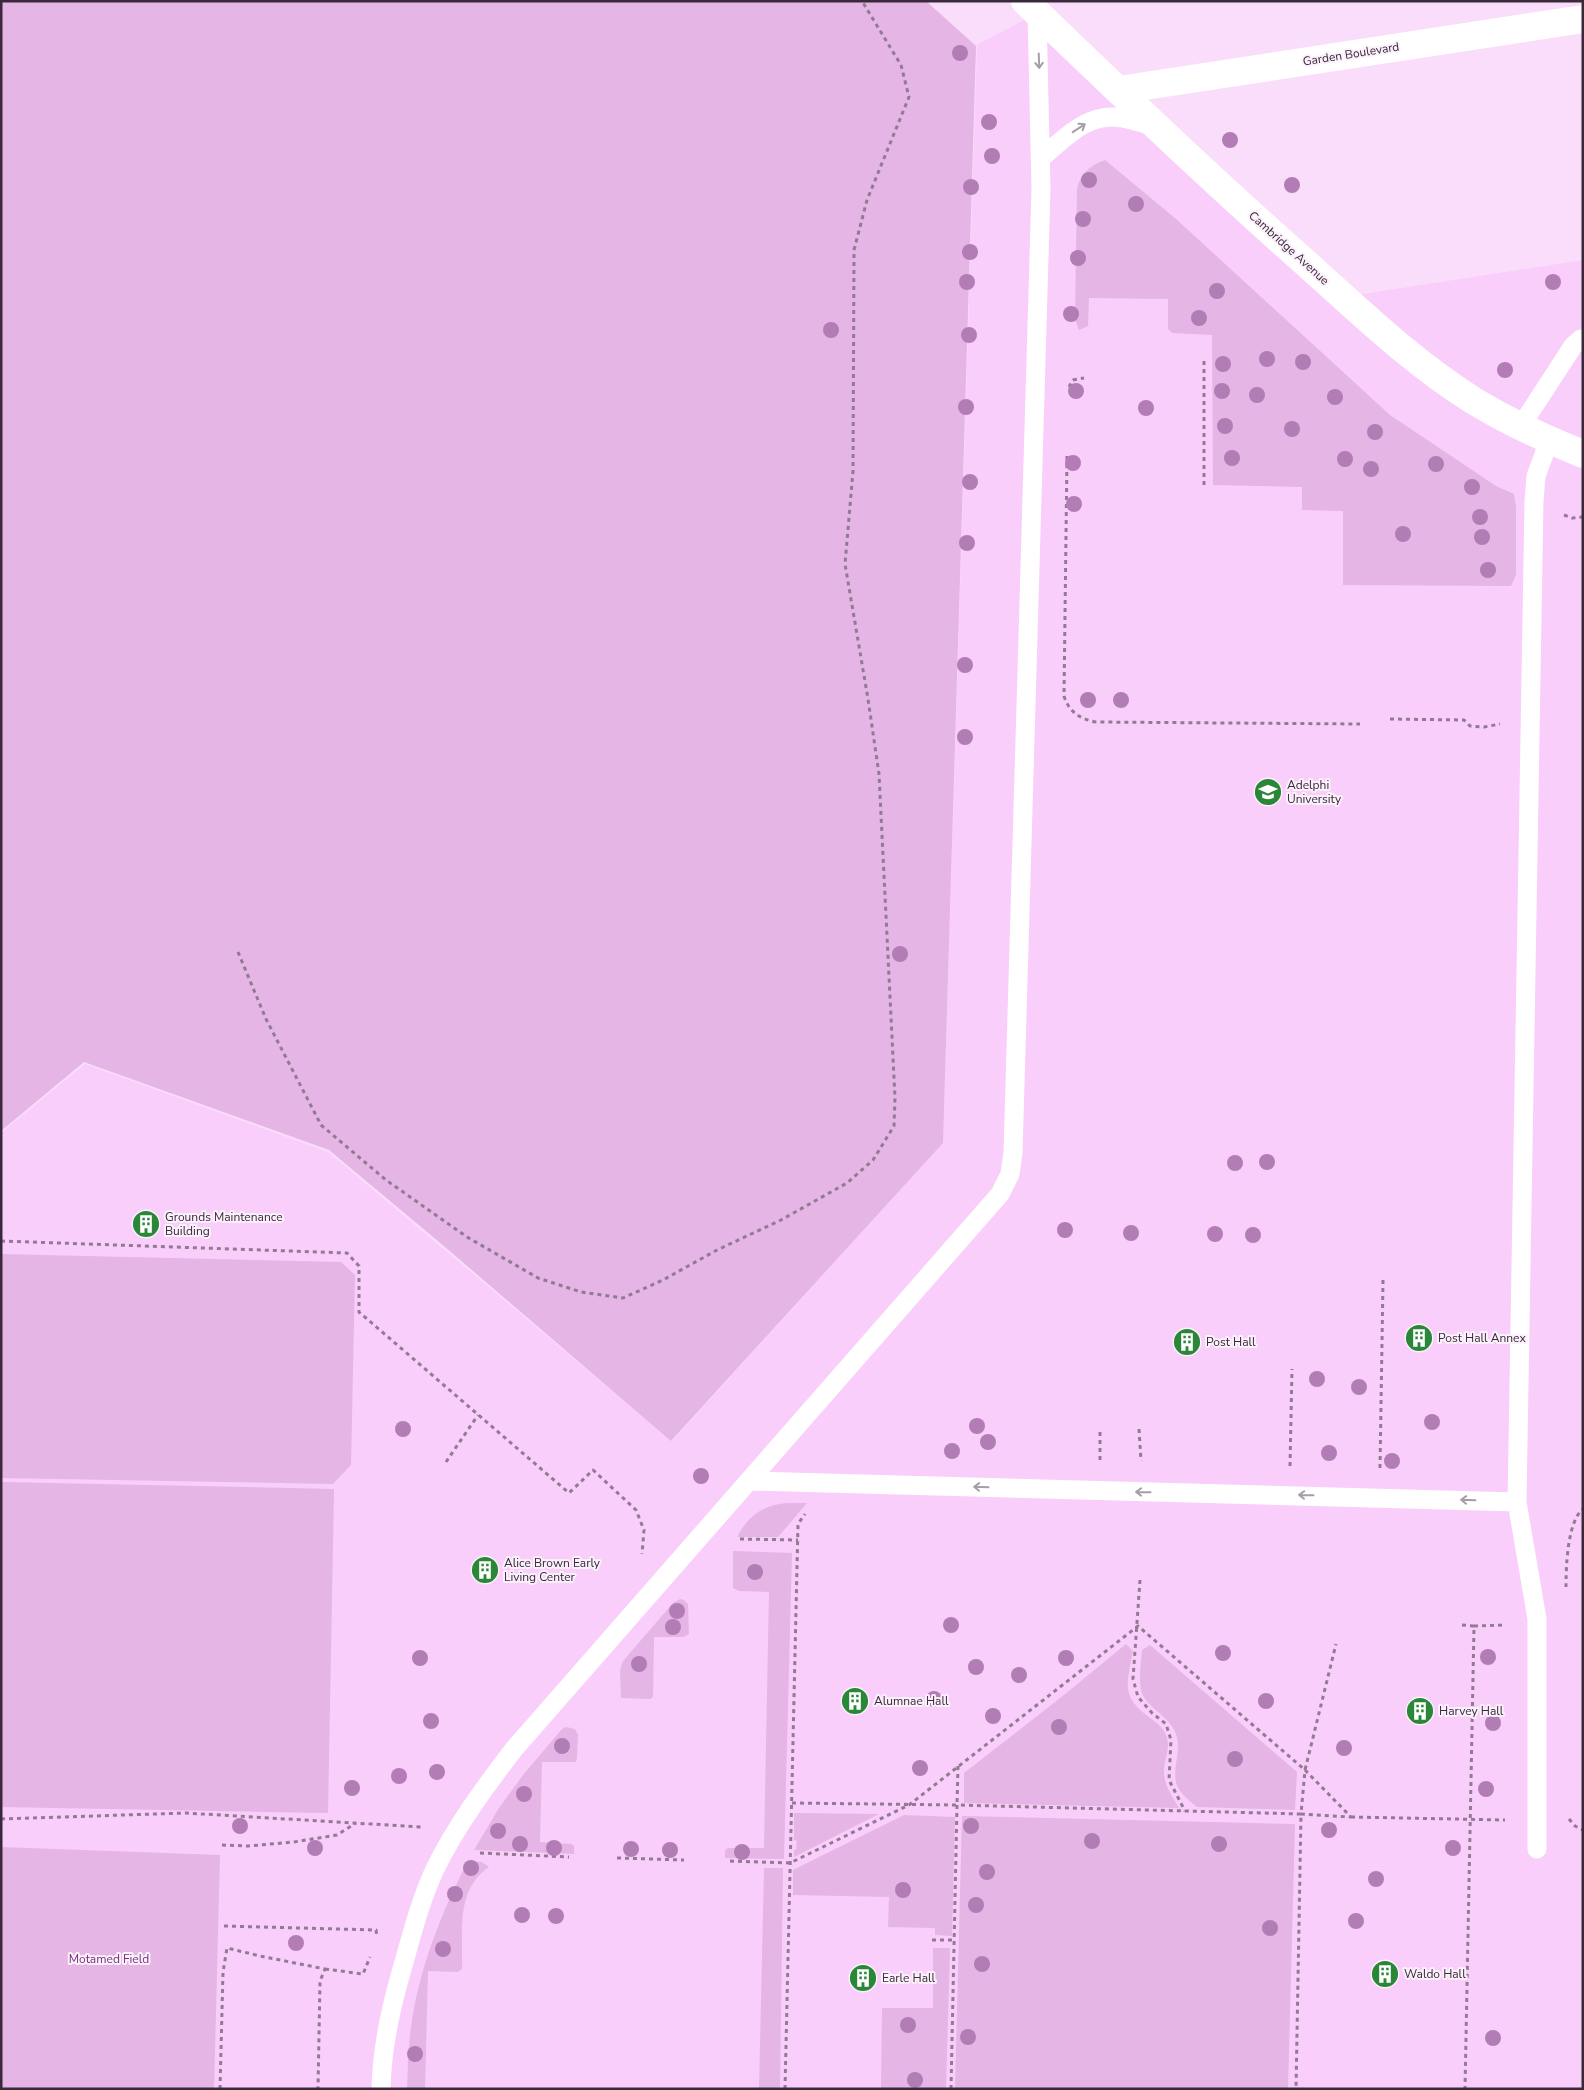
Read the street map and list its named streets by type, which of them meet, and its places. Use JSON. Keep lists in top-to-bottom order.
{
  "streets": {
    "street": ["Garden Boulevard", "Cambridge Avenue"]
  },
  "crossings": [
    ["Garden Boulevard", "Cambridge Avenue"]
  ],
  "parks": ["Motamed Field"],
  "places": {
    "school or university": ["Adelphi University"],
    "building": [
      "Grounds Maintenance Building",
      "Post Hall Annex",
      "Post Hall",
      "Alice Brown Early Living Center",
      "Alumnae Hall",
      "Harvey Hall",
      "Waldo Hall",
      "Earle Hall"
    ]
  }
}
